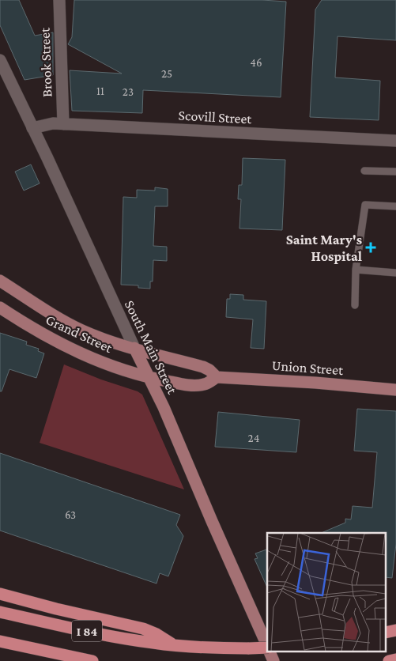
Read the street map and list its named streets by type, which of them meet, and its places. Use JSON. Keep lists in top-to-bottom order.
{
  "streets": {
    "highway": ["I 84"],
    "main road": ["Grand Street", "South Main Street", "Union Street"],
    "street": ["Brook Street", "Scovill Street"]
  },
  "crossings": [
    ["Brook Street", "Scovill Street"],
    ["Scovill Street", "South Main Street"],
    ["Grand Street", "South Main Street"],
    ["Grand Street", "Union Street"],
    ["South Main Street", "Union Street"]
  ],
  "places": {
    "health": ["Saint Mary's Hospital"]
  },
  "house_numbers": [
    "46",
    "25",
    "11",
    "23",
    "24",
    "63"
  ]
}
